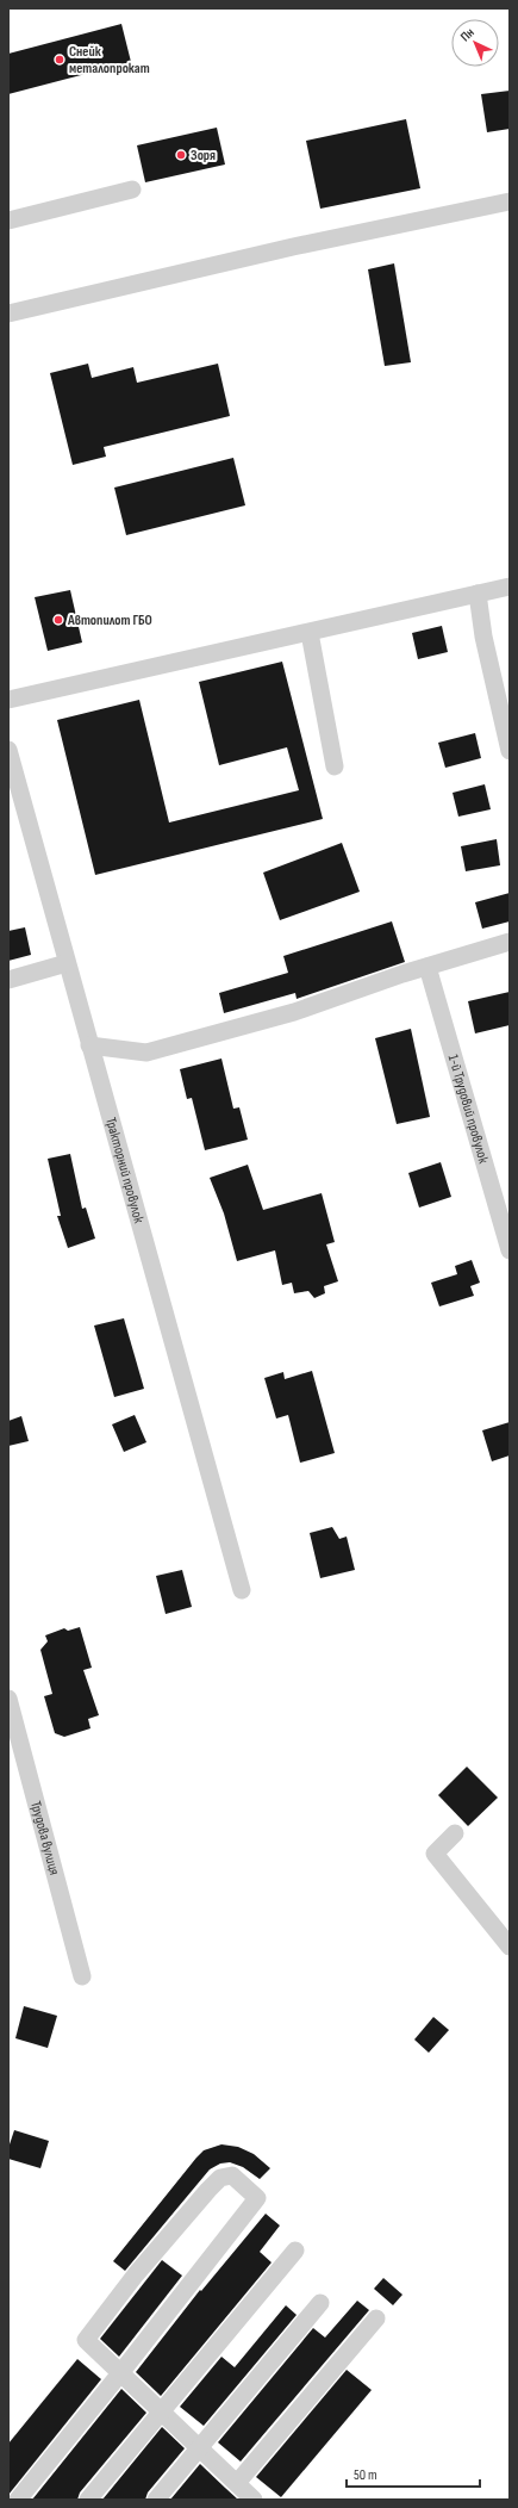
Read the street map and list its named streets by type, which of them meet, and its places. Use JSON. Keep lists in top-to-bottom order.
{
  "streets": {
    "street": ["1-й Трудовий провулок", "Тракторний провулок", "Трудова вулиця"]
  },
  "places": ["Снейк металопрокат", "Зоря", "Автопилот ГБО"],
  "scale_bar": "50 m",
  "north": "top left"
}
